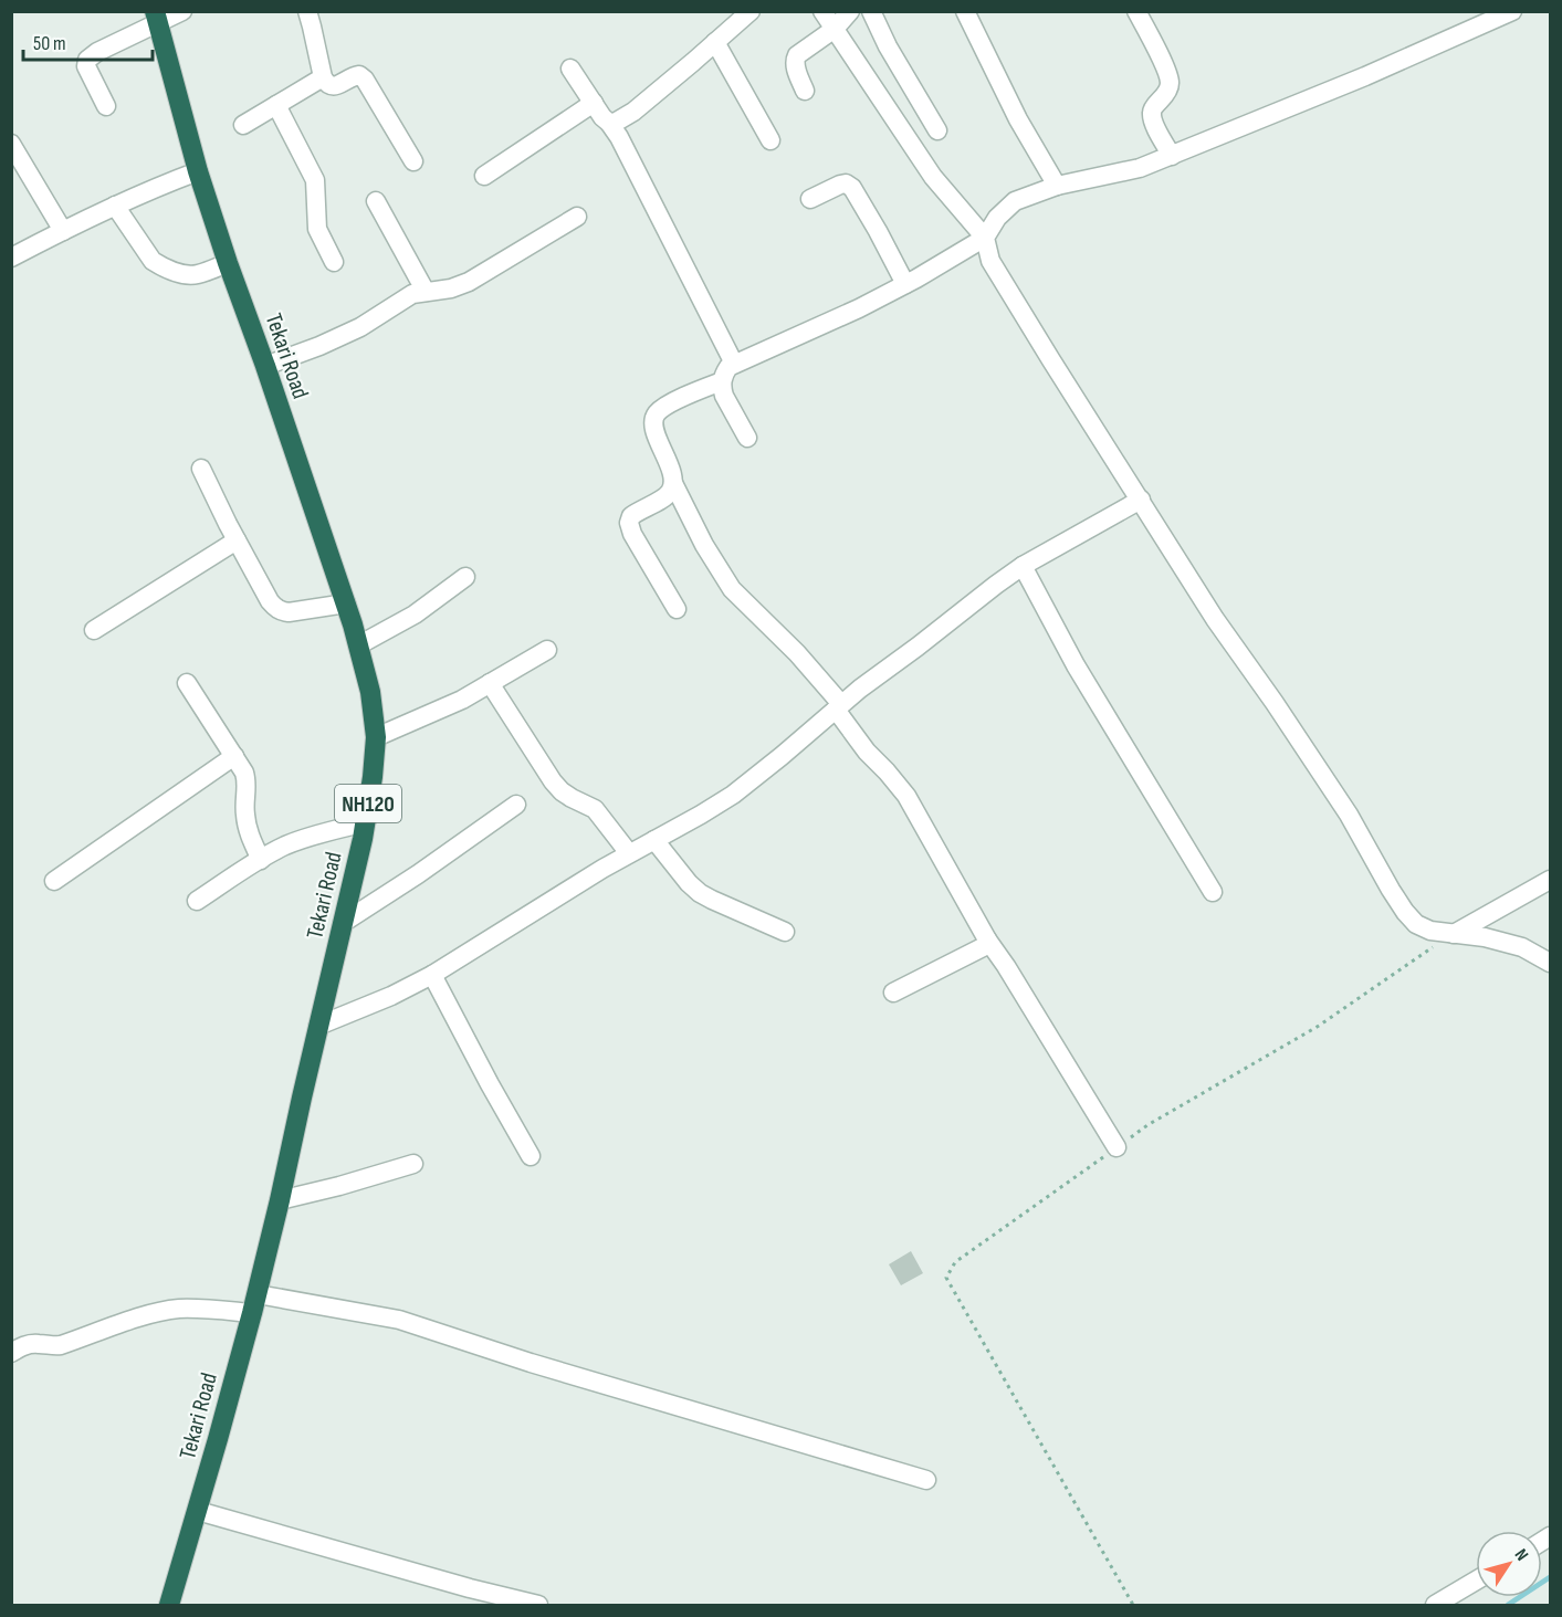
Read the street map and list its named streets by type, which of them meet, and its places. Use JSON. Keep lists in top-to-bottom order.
{
  "streets": {
    "highway": ["Tekari Road", "NH120"]
  },
  "scale_bar": "50 m",
  "north": "top right"
}
